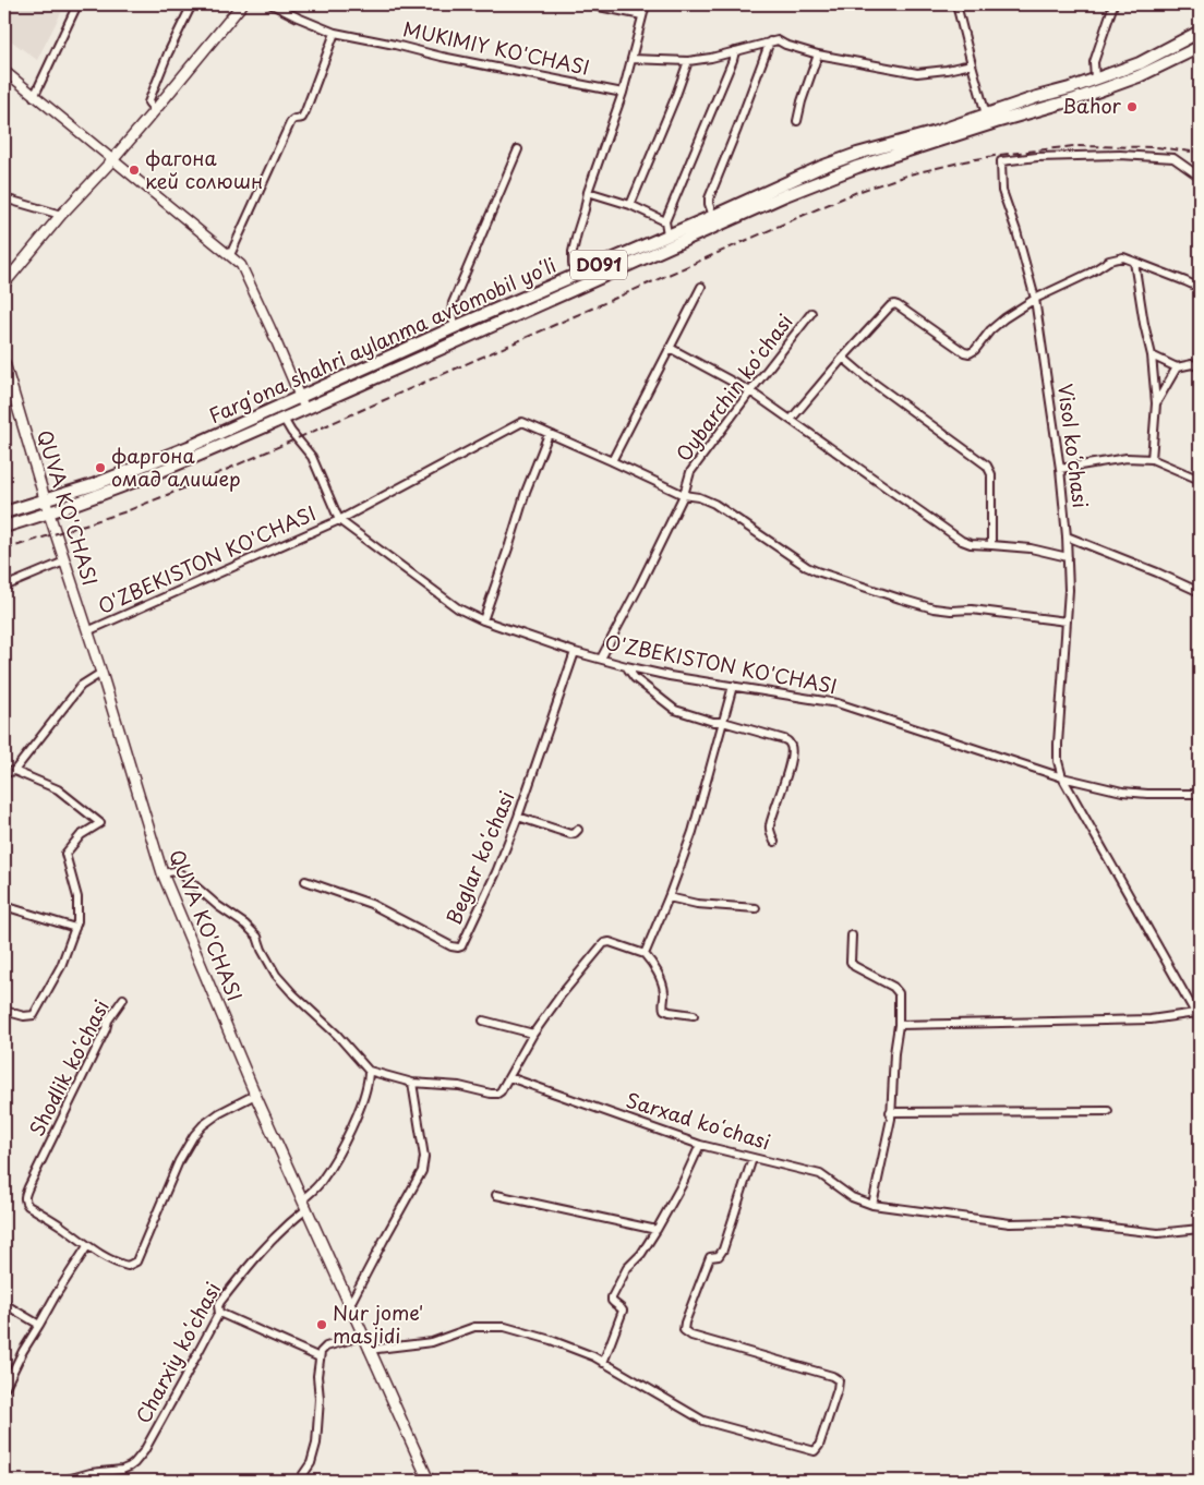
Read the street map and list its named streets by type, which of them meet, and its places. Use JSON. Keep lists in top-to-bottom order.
{
  "streets": {
    "highway": ["D091", "Fargʻona shahri aylanma avtomobil yoʻli"],
    "main road": ["QUVA KO'CHASI"],
    "street": [
      "MUKIMIY KO'CHASI",
      "Oybarchin koʻchasi",
      "Visol koʻchasi",
      "O'ZBEKISTON KO'CHASI",
      "Beglar koʻchasi",
      "Shodlik koʻchasi",
      "Sarxad koʻchasi",
      "Charxiy koʻchasi"
    ]
  },
  "crossings": [
    ["Fargʻona shahri aylanma avtomobil yoʻli", "QUVA KO'CHASI"],
    ["Oybarchin koʻchasi", "O'ZBEKISTON KO'CHASI"],
    ["Visol koʻchasi", "O'ZBEKISTON KO'CHASI"],
    ["QUVA KO'CHASI", "O'ZBEKISTON KO'CHASI"],
    ["QUVA KO'CHASI", "Shodlik koʻchasi"],
    ["QUVA KO'CHASI", "Charxiy koʻchasi"],
    ["O'ZBEKISTON KO'CHASI", "Beglar koʻchasi"]
  ],
  "places": [
    "Bahor",
    "фагона кей солюшн",
    "фаргона омад алишер",
    "Nur jome' masjidi"
  ]
}
